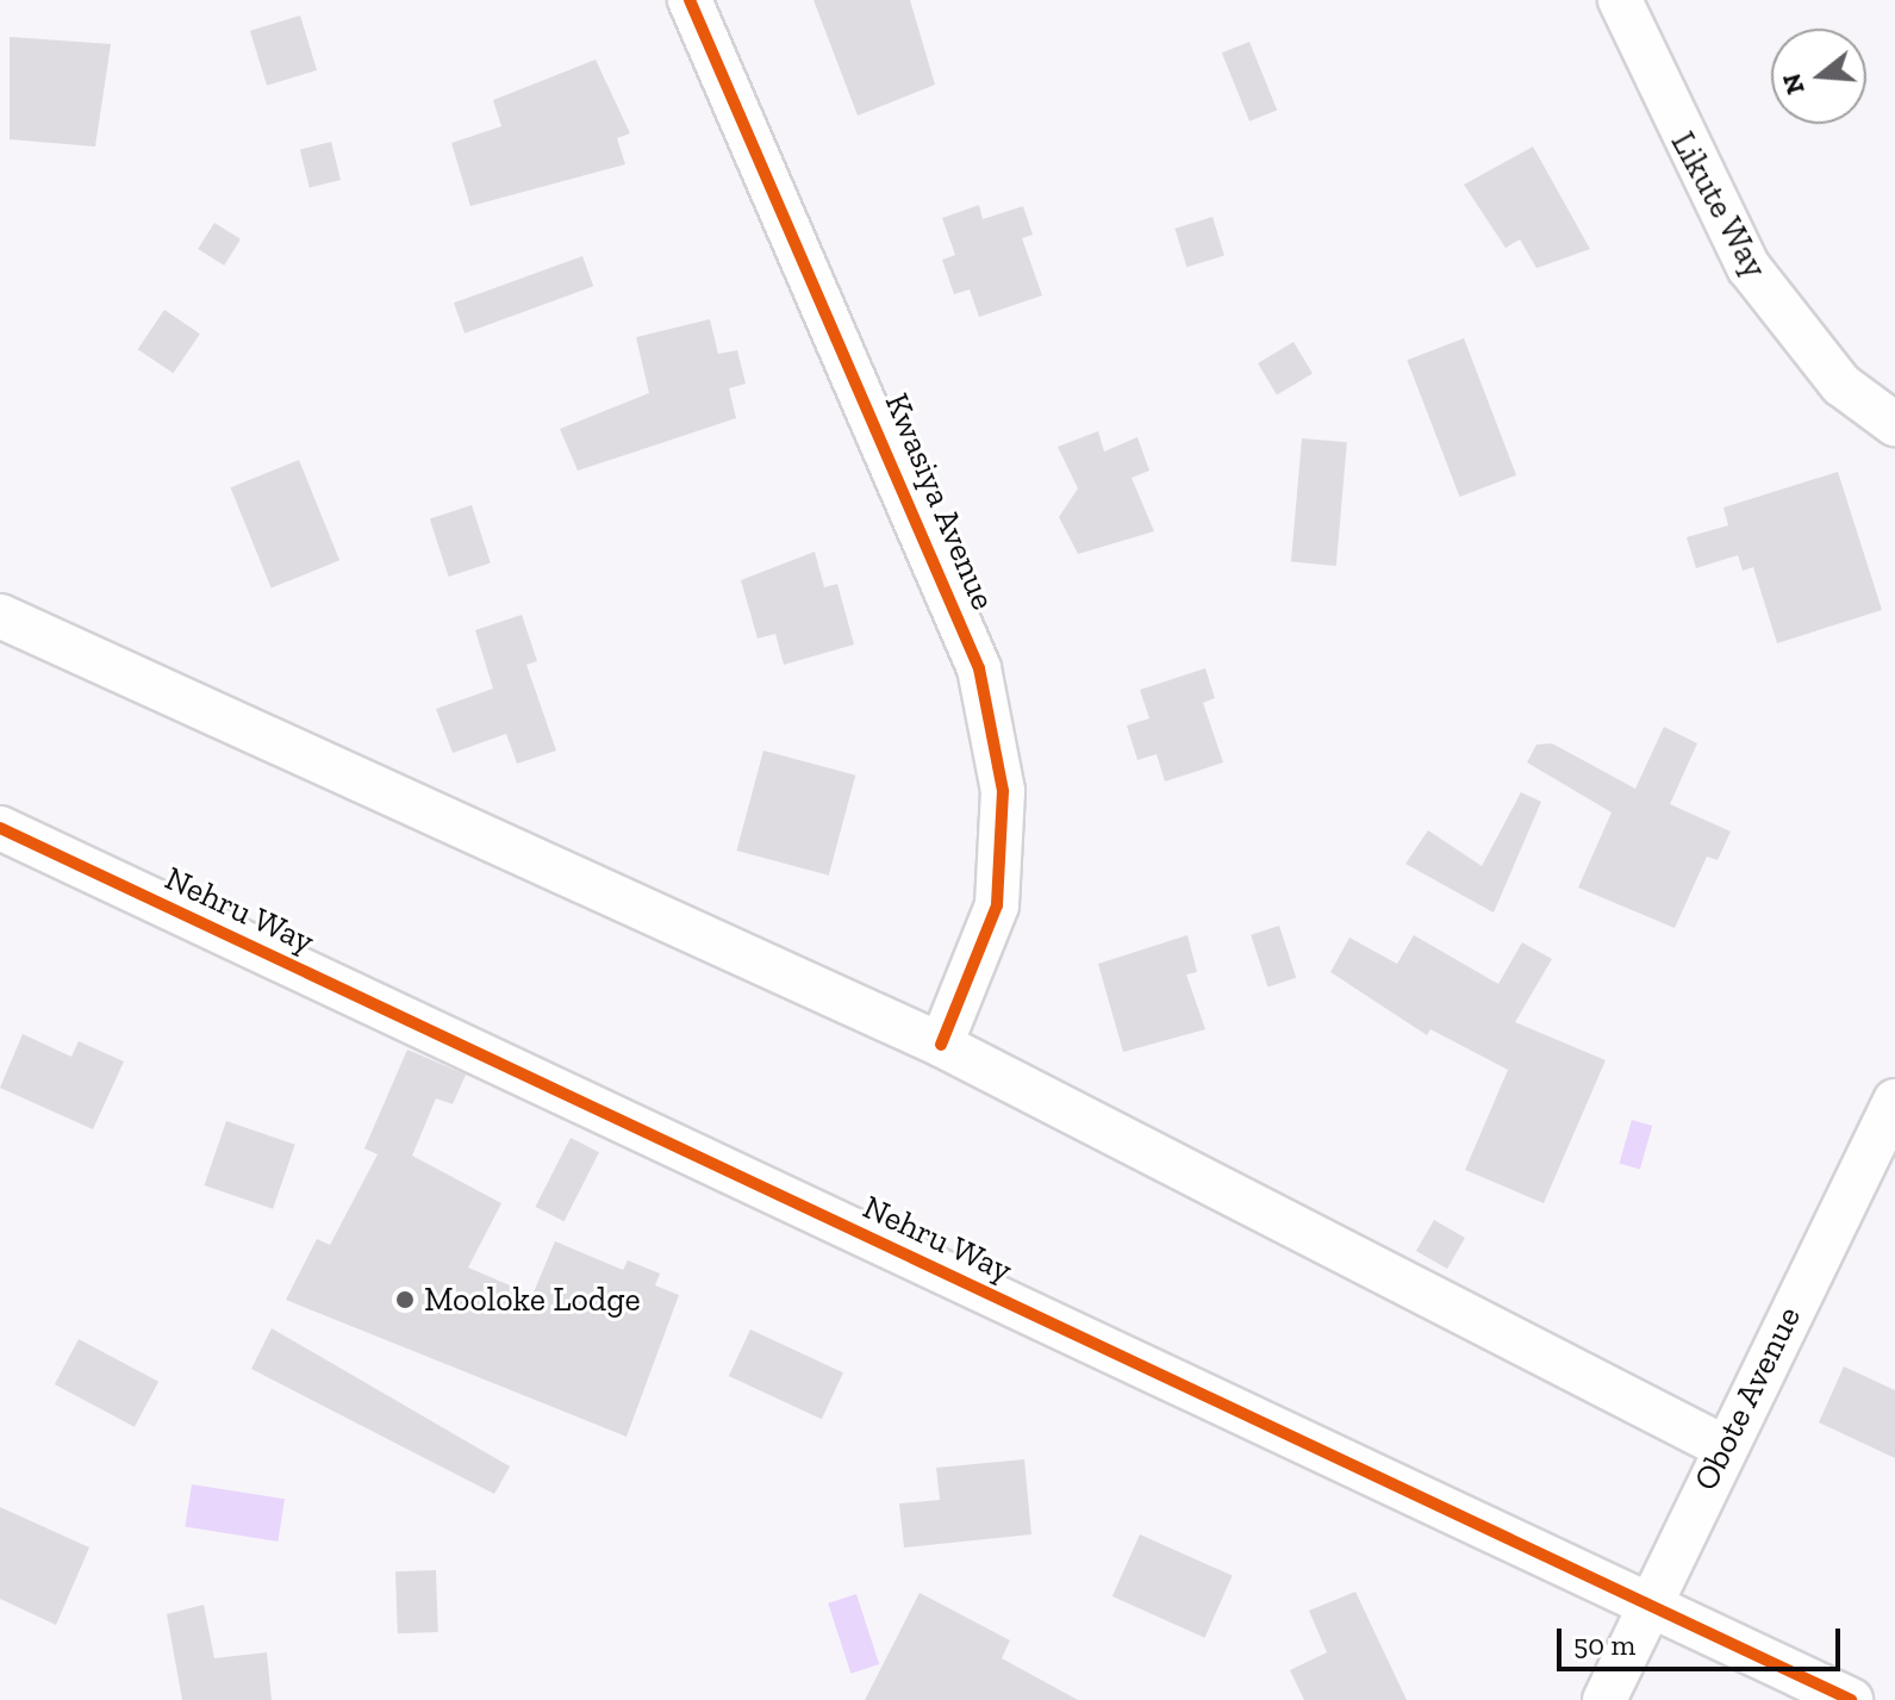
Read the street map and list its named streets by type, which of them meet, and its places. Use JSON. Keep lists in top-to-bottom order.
{
  "streets": {
    "street": [
      "Likute Way",
      "Kwasiya Avenue",
      "Nehru Way",
      "Obote Avenue"
    ]
  },
  "crossings": [
    ["Nehru Way", "Obote Avenue"]
  ],
  "places": ["Mooloke Lodge"],
  "scale_bar": "50 m",
  "north": "left"
}
